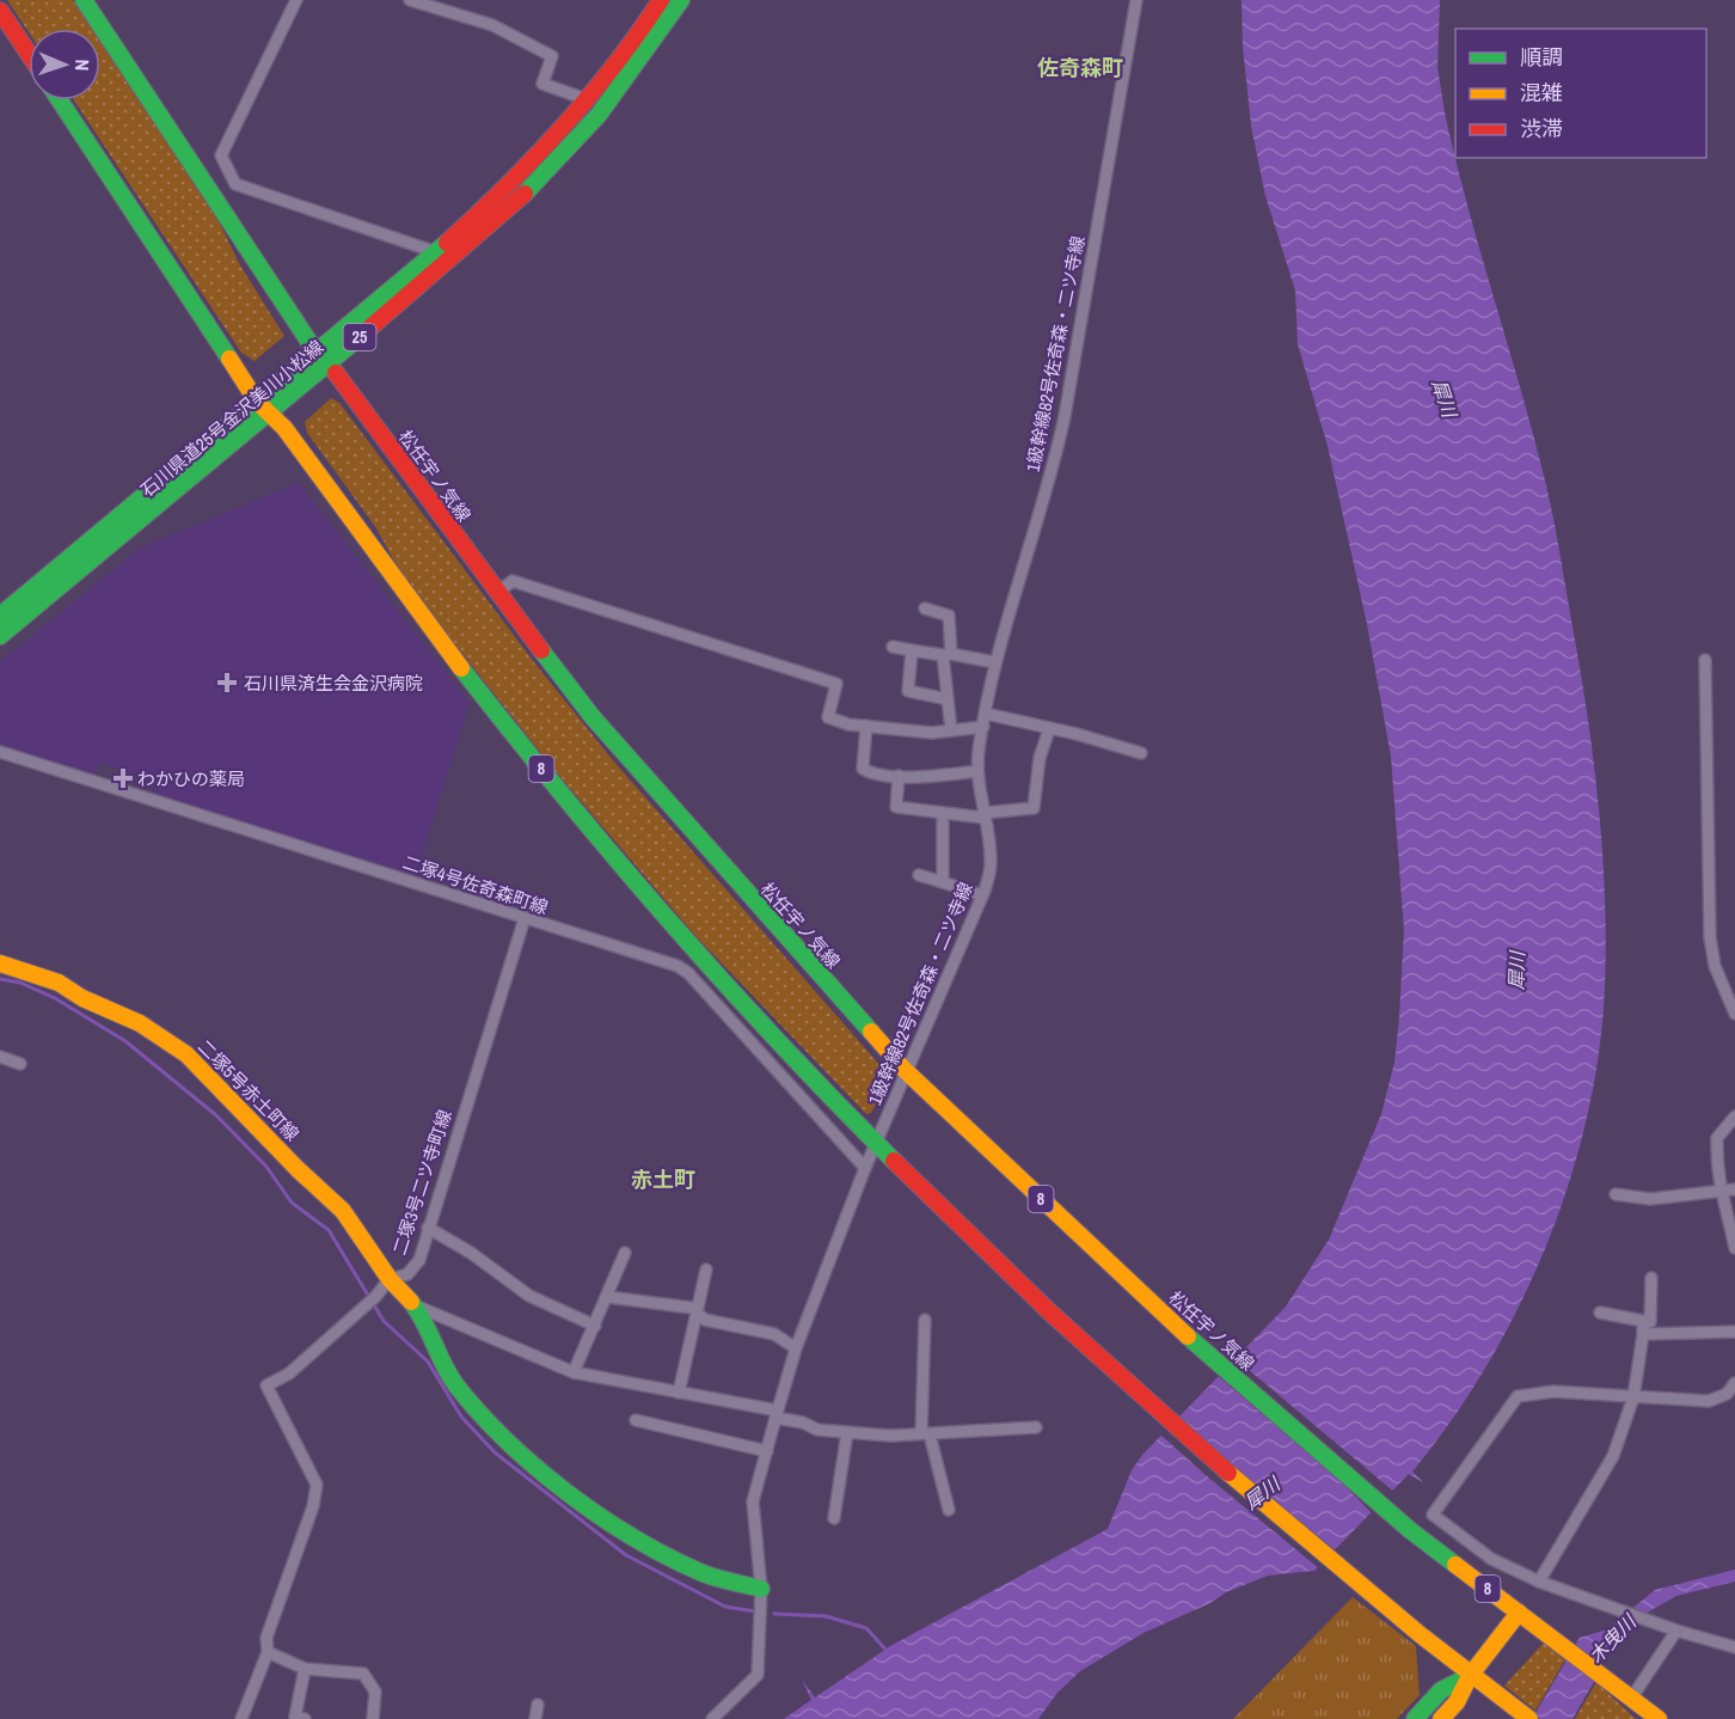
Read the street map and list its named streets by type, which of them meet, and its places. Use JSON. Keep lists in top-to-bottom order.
{
  "streets": {
    "main road": [
      "25",
      "石川県道25号金沢美川小松線",
      "松任宇ノ気線",
      "8",
      "二塚5号赤土町線"
    ],
    "street": ["1級幹線82号佐奇森・二ツ寺線", "二塚4号佐奇森町線", "二塚3号二ツ寺町線"]
  },
  "crossings": [
    ["1級幹線82号佐奇森・二ツ寺線", "松任宇ノ気線"],
    ["1級幹線82号佐奇森・二ツ寺線", "8"],
    ["1級幹線82号佐奇森・二ツ寺線", "二塚4号佐奇森町線"],
    ["1級幹線82号佐奇森・二ツ寺線", "二塚5号赤土町線"],
    ["石川県道25号金沢美川小松線", "松任宇ノ気線"],
    ["石川県道25号金沢美川小松線", "8"],
    ["二塚4号佐奇森町線", "二塚3号二ツ寺町線"],
    ["二塚5号赤土町線", "二塚3号二ツ寺町線"]
  ],
  "districts": ["佐奇森町", "赤土町"],
  "water": ["犀川", "木曳川"],
  "places": {
    "health": ["石川県済生会金沢病院", "わかひの薬局"]
  },
  "legend": ["順調", "混雑", "渋滞"],
  "north": "right"
}
